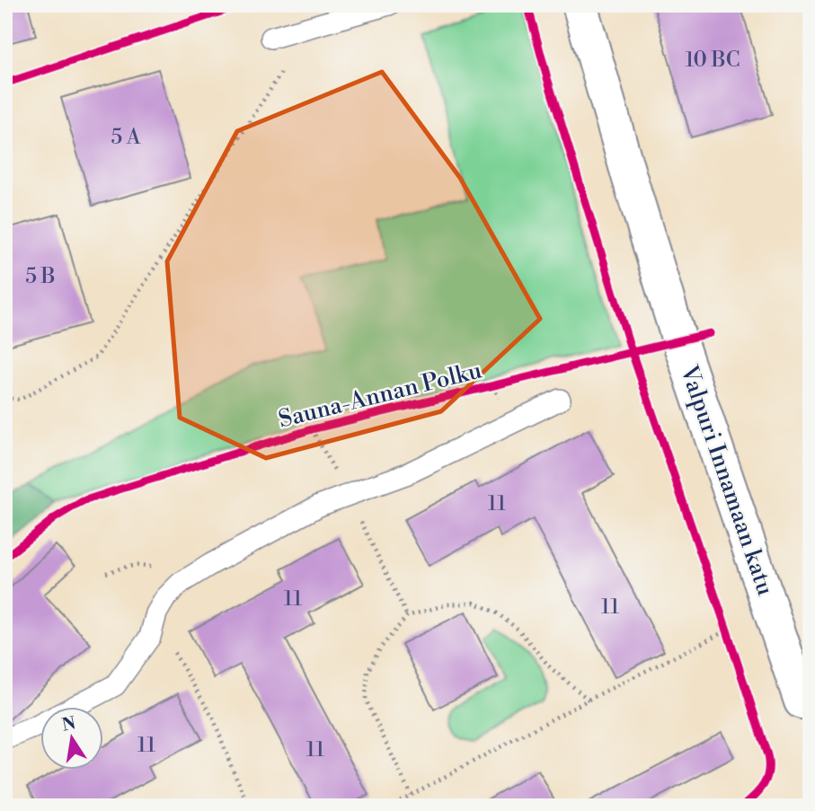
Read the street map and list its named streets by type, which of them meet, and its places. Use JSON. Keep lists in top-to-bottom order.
{
  "streets": {
    "street": ["Valpuri Innamaan katu"],
    "cycle path": ["Sauna-Annan Polku"]
  },
  "house_numbers": [
    "10 BC",
    "5 A",
    "5 B",
    "11",
    "11",
    "11",
    "11",
    "11"
  ],
  "north": "top"
}
